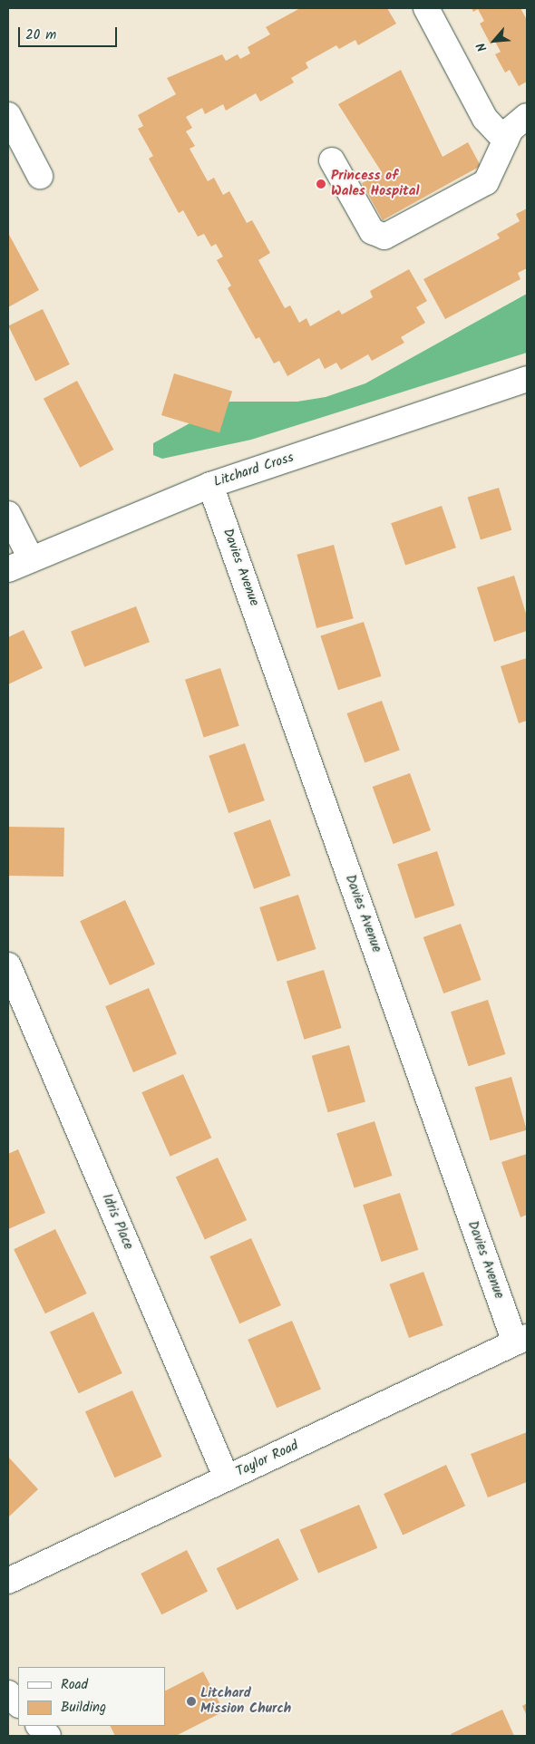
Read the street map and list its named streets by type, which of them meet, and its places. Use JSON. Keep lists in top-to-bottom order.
{
  "streets": {
    "street": [
      "Litchard Cross",
      "Davies Avenue",
      "Idris Place",
      "Taylor Road"
    ]
  },
  "crossings": [
    ["Litchard Cross", "Davies Avenue"],
    ["Davies Avenue", "Taylor Road"],
    ["Idris Place", "Taylor Road"]
  ],
  "places": ["Princess of Wales Hospital", "Litchard Mission Church"],
  "legend": ["Road", "Building"],
  "scale_bar": "20 m",
  "north": "bottom left"
}
